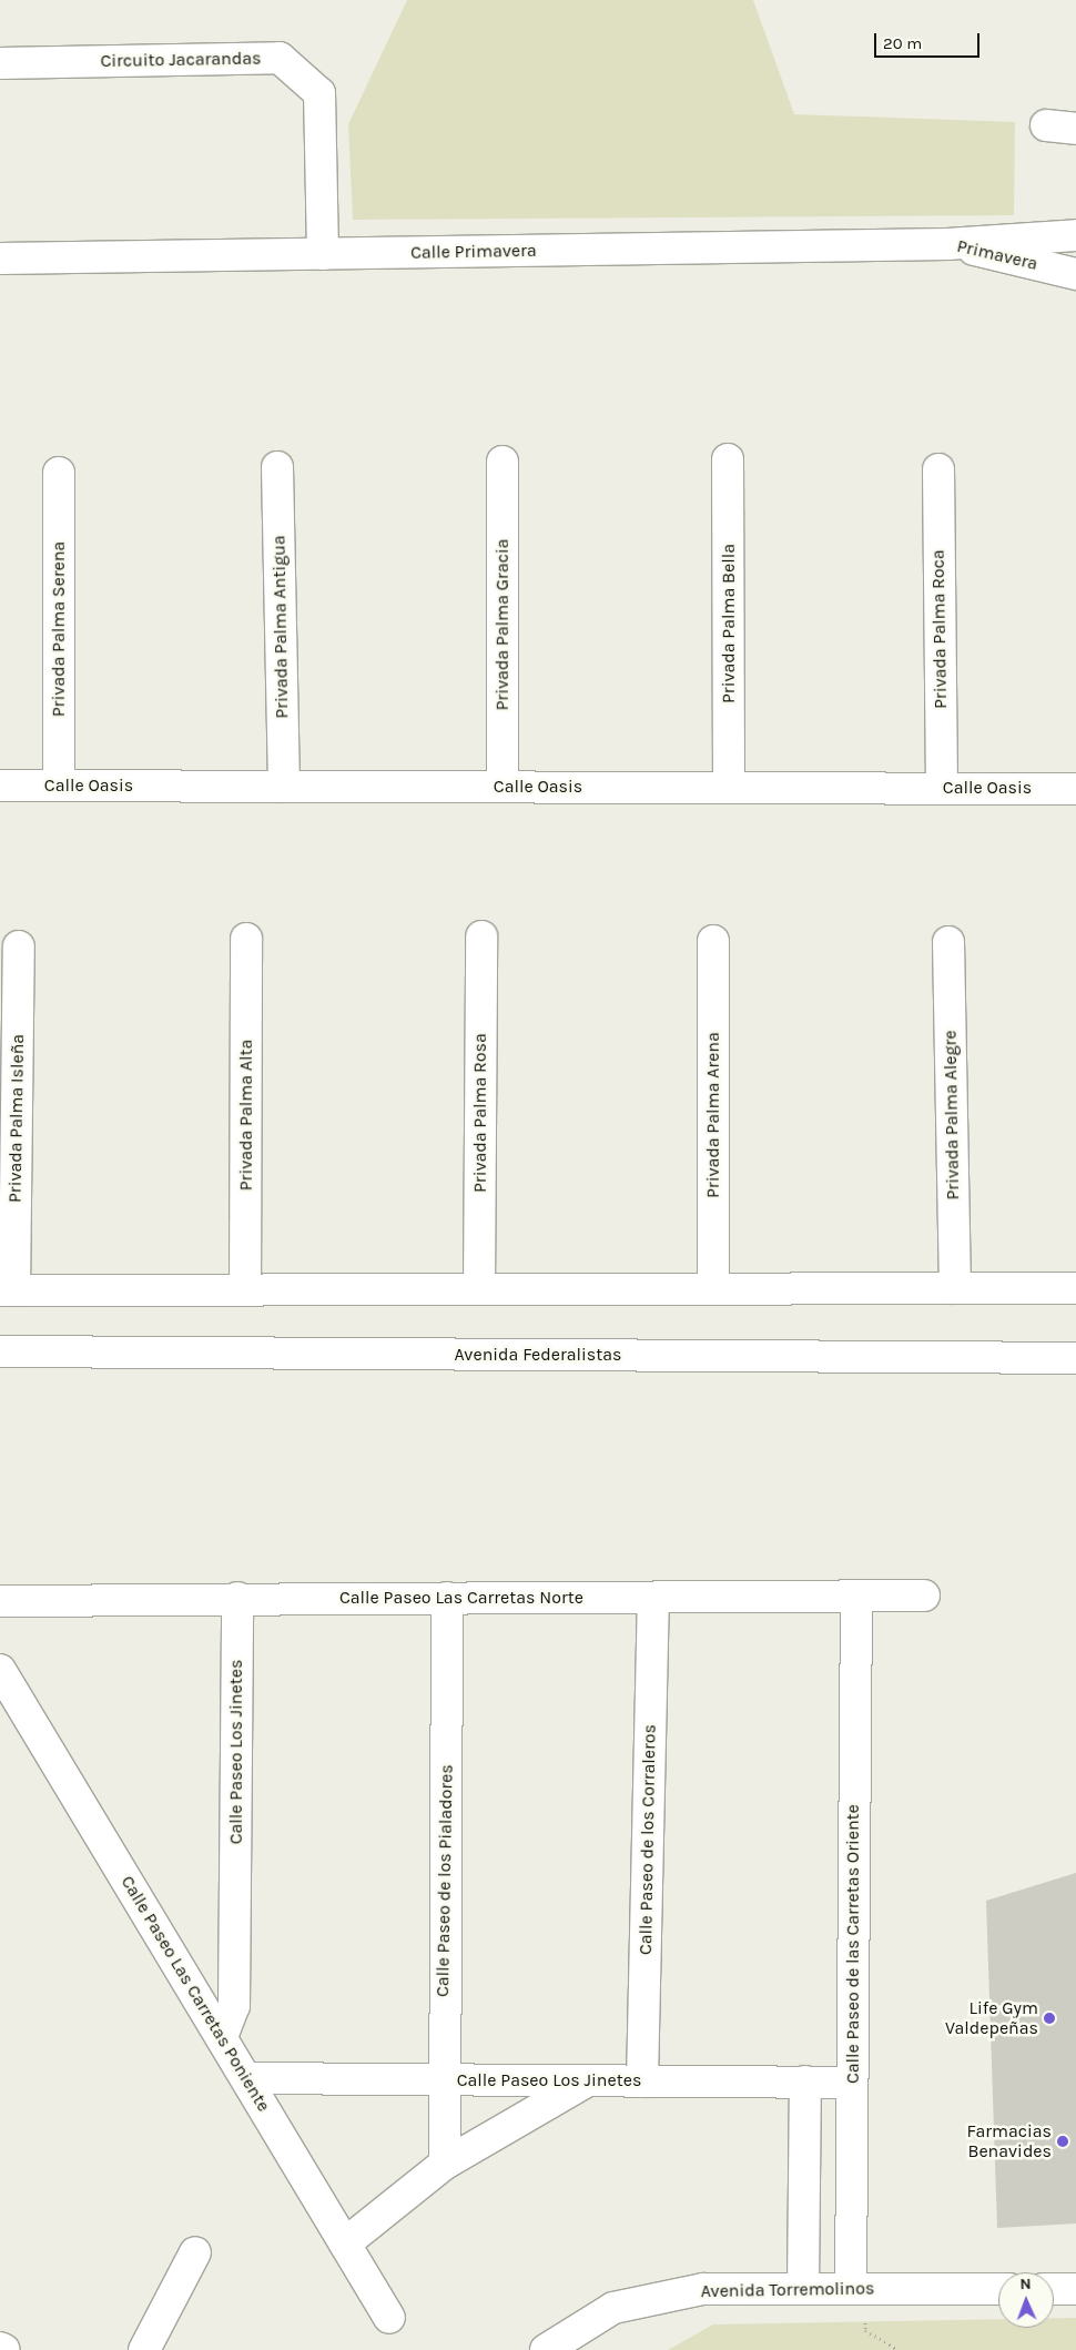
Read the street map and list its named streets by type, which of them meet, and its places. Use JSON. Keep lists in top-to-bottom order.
{
  "streets": {
    "street": [
      "Circuito Jacarandas",
      "Calle Primavera",
      "Primavera",
      "Privada Palma Bella",
      "Privada Palma Gracia",
      "Privada Palma Antigua",
      "Privada Palma Serena",
      "Privada Palma Roca",
      "Calle Oasis",
      "Privada Palma Rosa",
      "Privada Palma Alta",
      "Privada Palma Arena",
      "Privada Palma Alegre",
      "Privada Palma Isleña",
      "Avenida Federalistas",
      "Calle Paseo Las Carretas Norte",
      "Calle Paseo Los Jinetes",
      "Calle Paseo de los Corraleros",
      "Calle Paseo de los Pialadores",
      "Calle Paseo de las Carretas Oriente",
      "Calle Paseo Las Carretas Poniente",
      "Avenida Torremolinos"
    ]
  },
  "crossings": [
    ["Circuito Jacarandas", "Calle Primavera"],
    ["Calle Primavera", "Primavera"],
    ["Privada Palma Bella", "Calle Oasis"],
    ["Privada Palma Gracia", "Calle Oasis"],
    ["Privada Palma Antigua", "Calle Oasis"],
    ["Privada Palma Serena", "Calle Oasis"],
    ["Privada Palma Roca", "Calle Oasis"],
    ["Calle Paseo Las Carretas Norte", "Calle Paseo Los Jinetes"],
    ["Calle Paseo Las Carretas Norte", "Calle Paseo de los Corraleros"],
    ["Calle Paseo Las Carretas Norte", "Calle Paseo de los Pialadores"],
    ["Calle Paseo Las Carretas Norte", "Calle Paseo de las Carretas Oriente"],
    ["Calle Paseo Los Jinetes", "Calle Paseo de los Corraleros"],
    ["Calle Paseo Los Jinetes", "Calle Paseo de los Pialadores"],
    ["Calle Paseo Los Jinetes", "Calle Paseo de las Carretas Oriente"],
    ["Calle Paseo Los Jinetes", "Calle Paseo Las Carretas Poniente"],
    ["Calle Paseo de las Carretas Oriente", "Avenida Torremolinos"]
  ],
  "places": ["Life Gym Valdepeñas", "Farmacias Benavides"],
  "scale_bar": "20 m",
  "north": "top"
}
